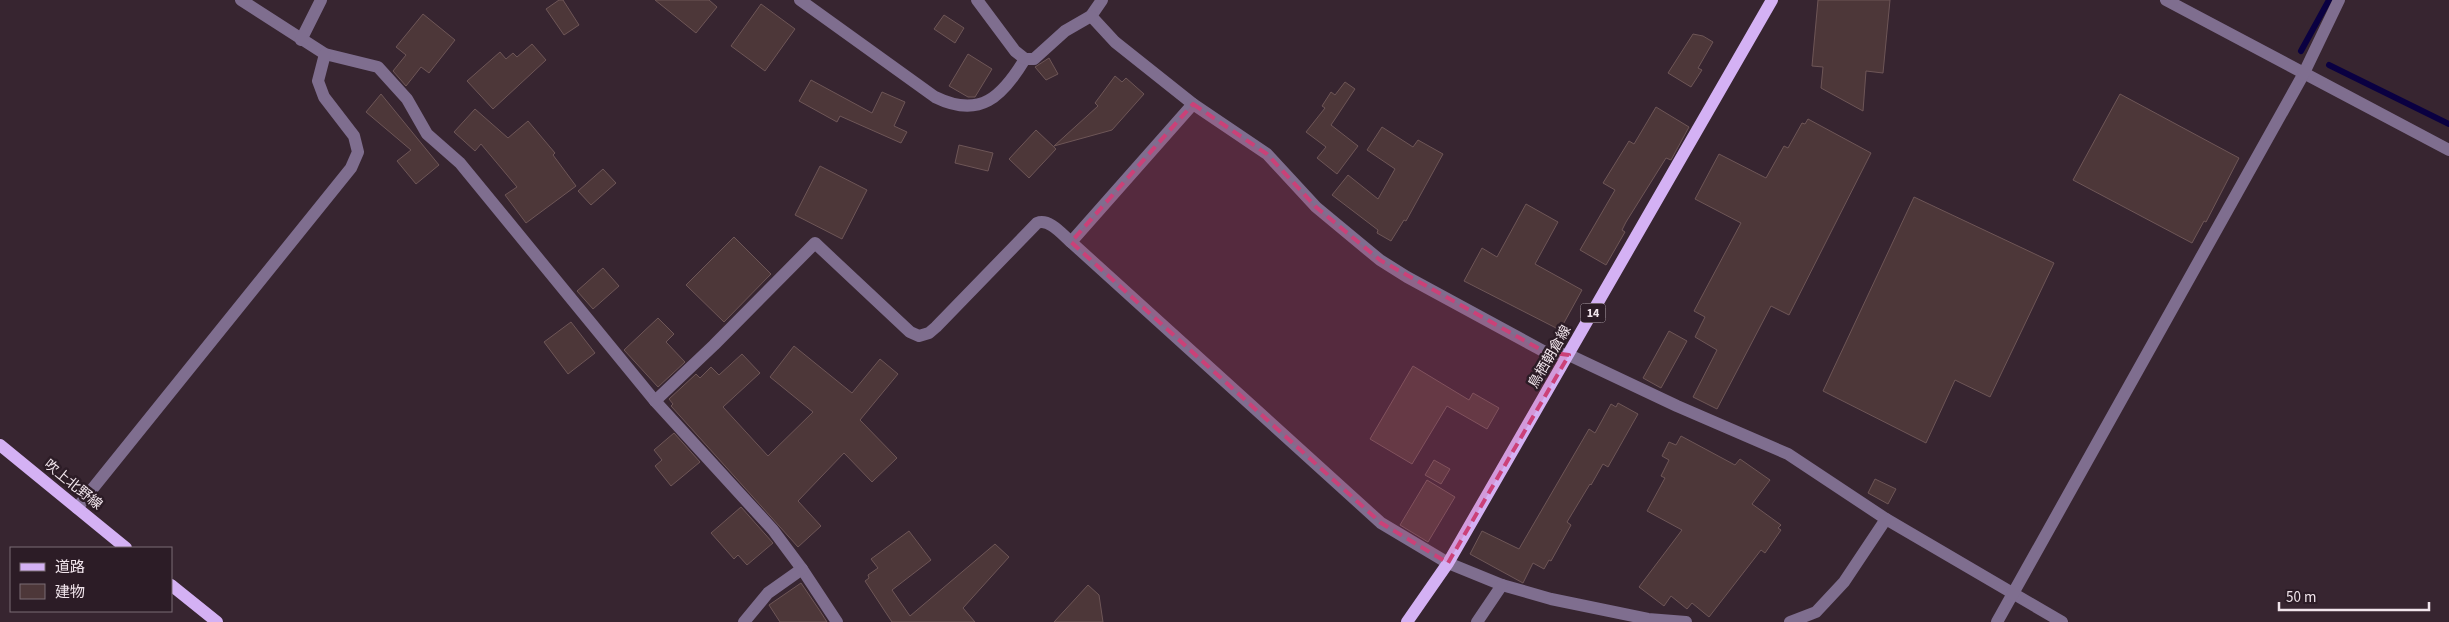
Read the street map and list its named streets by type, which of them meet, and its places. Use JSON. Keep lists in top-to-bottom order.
{
  "streets": {
    "main road": ["14", "鳥栖朝倉線", "吹上北野線"]
  },
  "legend": ["道路", "建物"],
  "scale_bar": "50 m"
}
